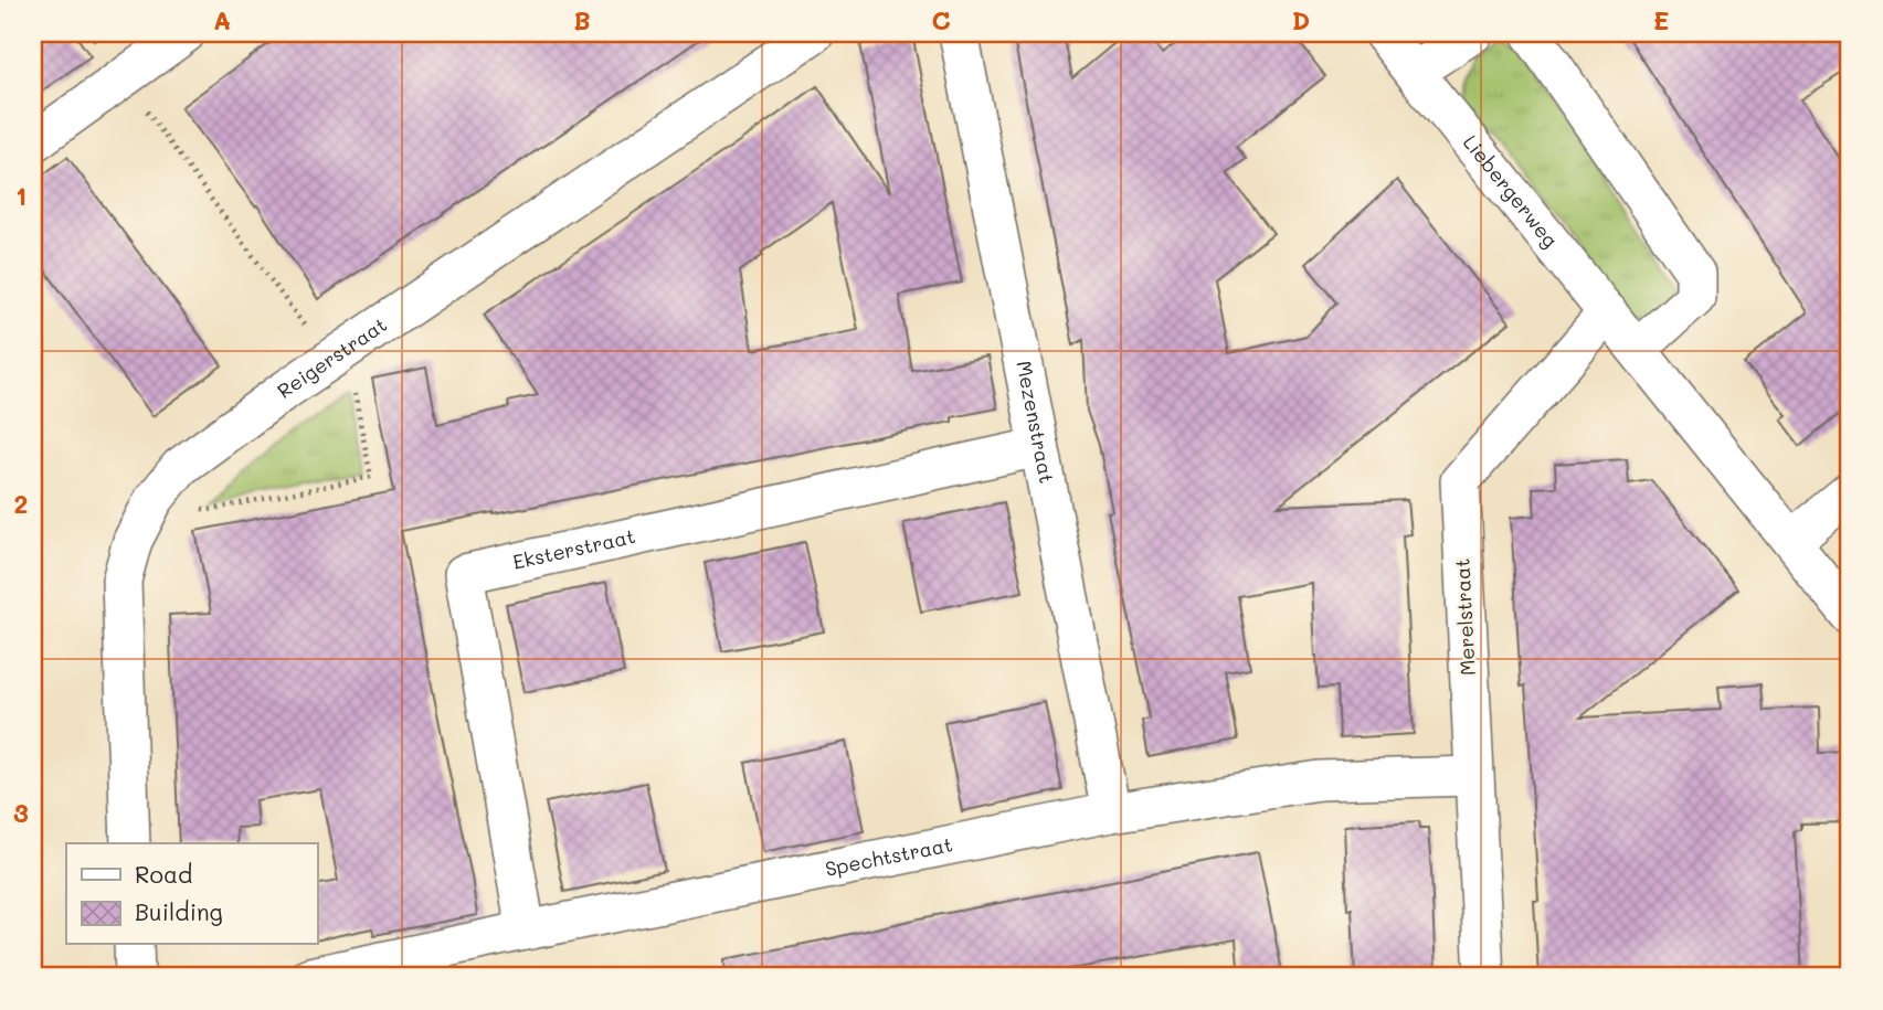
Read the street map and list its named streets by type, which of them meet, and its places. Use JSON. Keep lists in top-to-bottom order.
{
  "streets": {
    "street": [
      "Liebergerweg",
      "Reigerstraat",
      "Mezenstraat",
      "Eksterstraat",
      "Merelstraat",
      "Spechtstraat"
    ]
  },
  "crossings": [
    ["Liebergerweg", "Merelstraat"],
    ["Mezenstraat", "Eksterstraat"],
    ["Mezenstraat", "Spechtstraat"],
    ["Eksterstraat", "Spechtstraat"],
    ["Merelstraat", "Spechtstraat"]
  ],
  "legend": ["Road", "Building"],
  "grid": {
    "columns": [
      "A",
      "B",
      "C",
      "D",
      "E"
    ],
    "rows": ["1", "2", "3"]
  }
}
